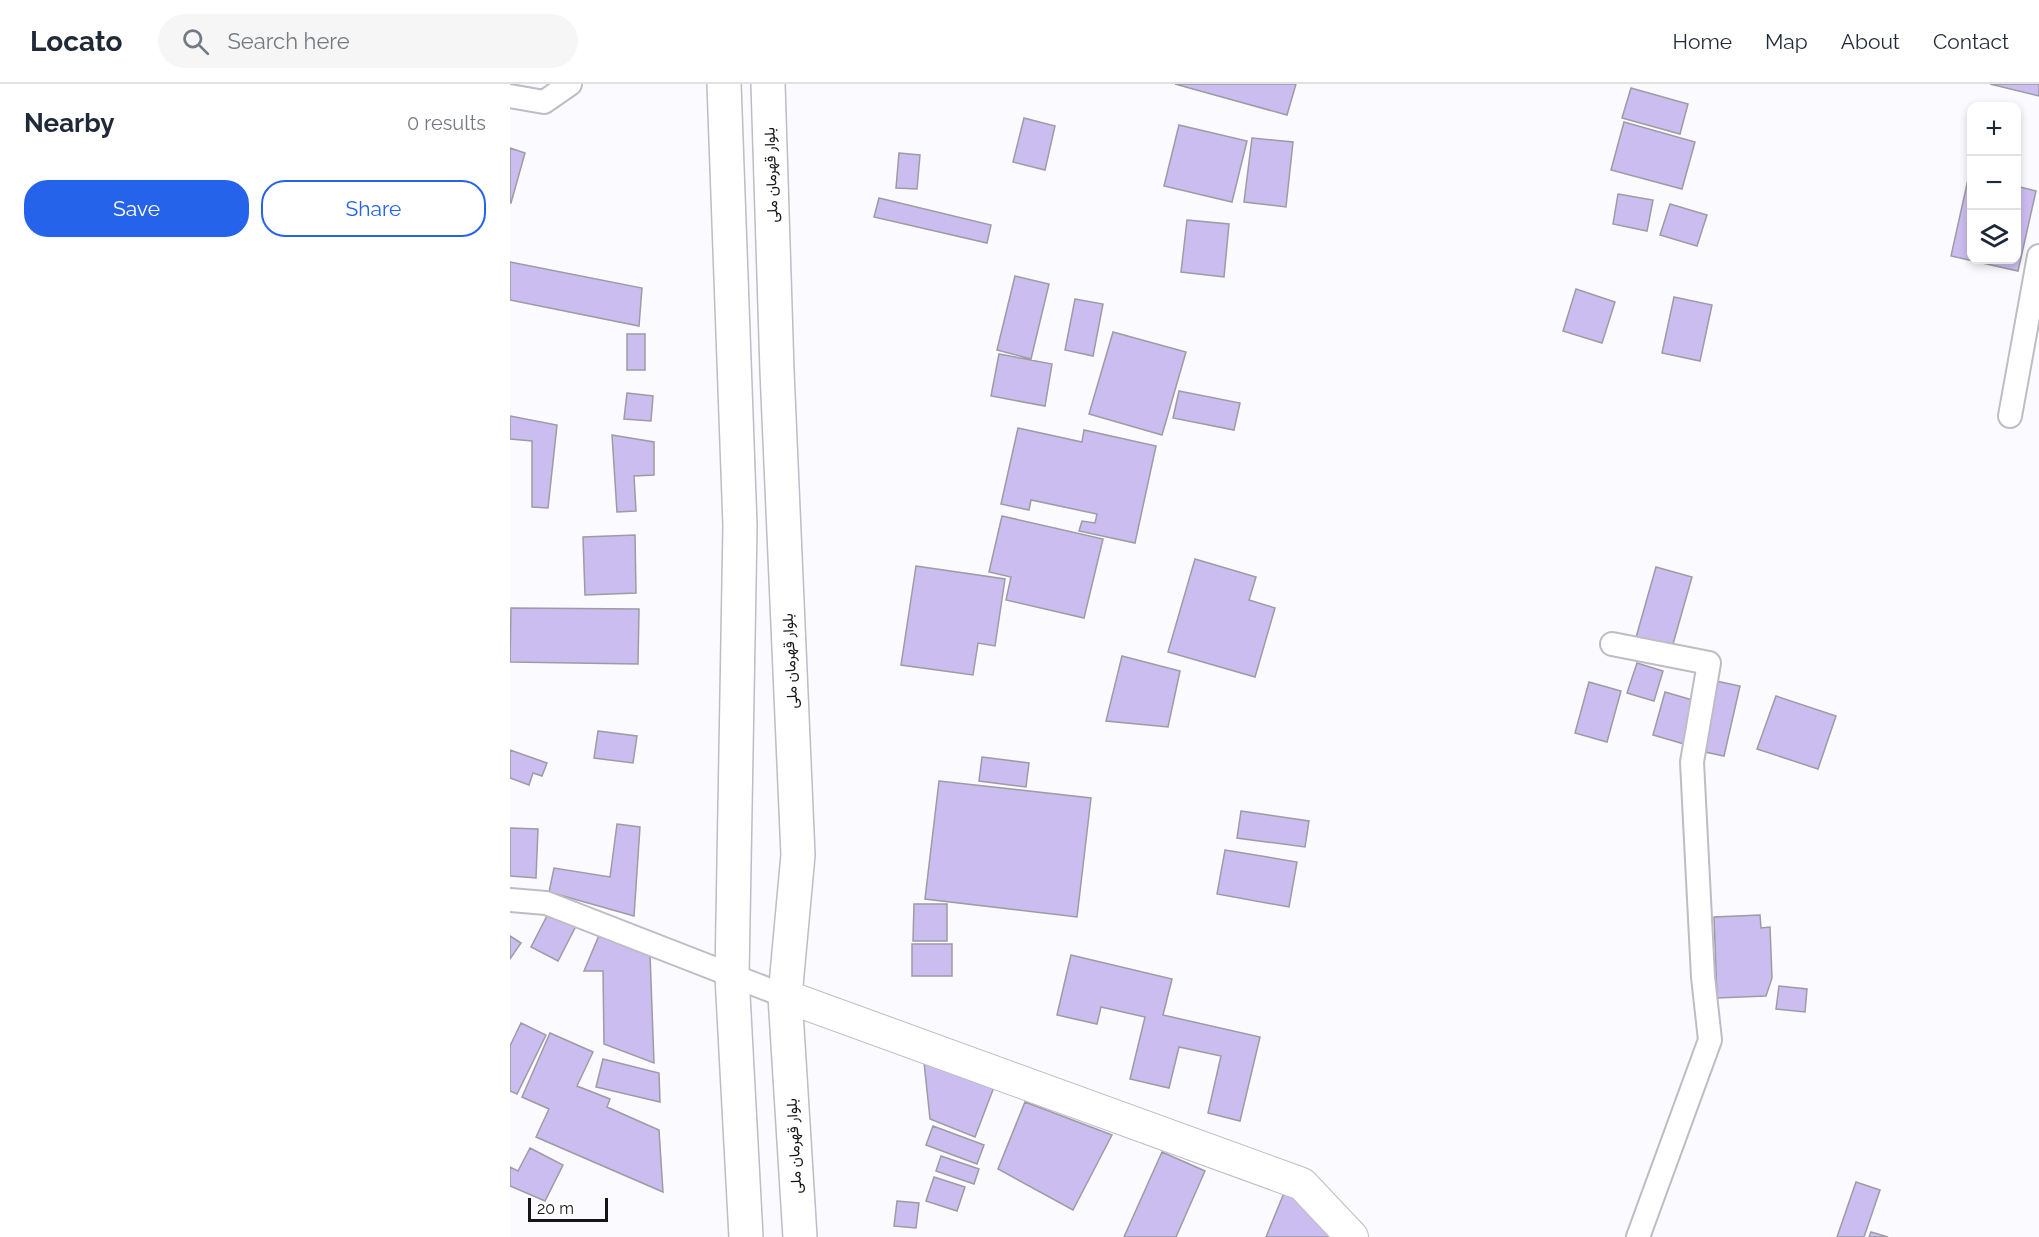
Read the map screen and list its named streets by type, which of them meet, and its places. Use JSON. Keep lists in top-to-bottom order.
{
  "streets": {
    "highway": ["بلوار قهرمان ملی"]
  },
  "scale_bar": "20 m",
  "page": {
    "header": "Locato",
    "search": "Search here",
    "nav": [
      "Home",
      "Map",
      "About",
      "Contact"
    ],
    "heading": ["Nearby", "0 results"],
    "map_buttons": ["+", "−"],
    "buttons": ["Save", "Share"],
    "scale": "20 m"
  }
}
